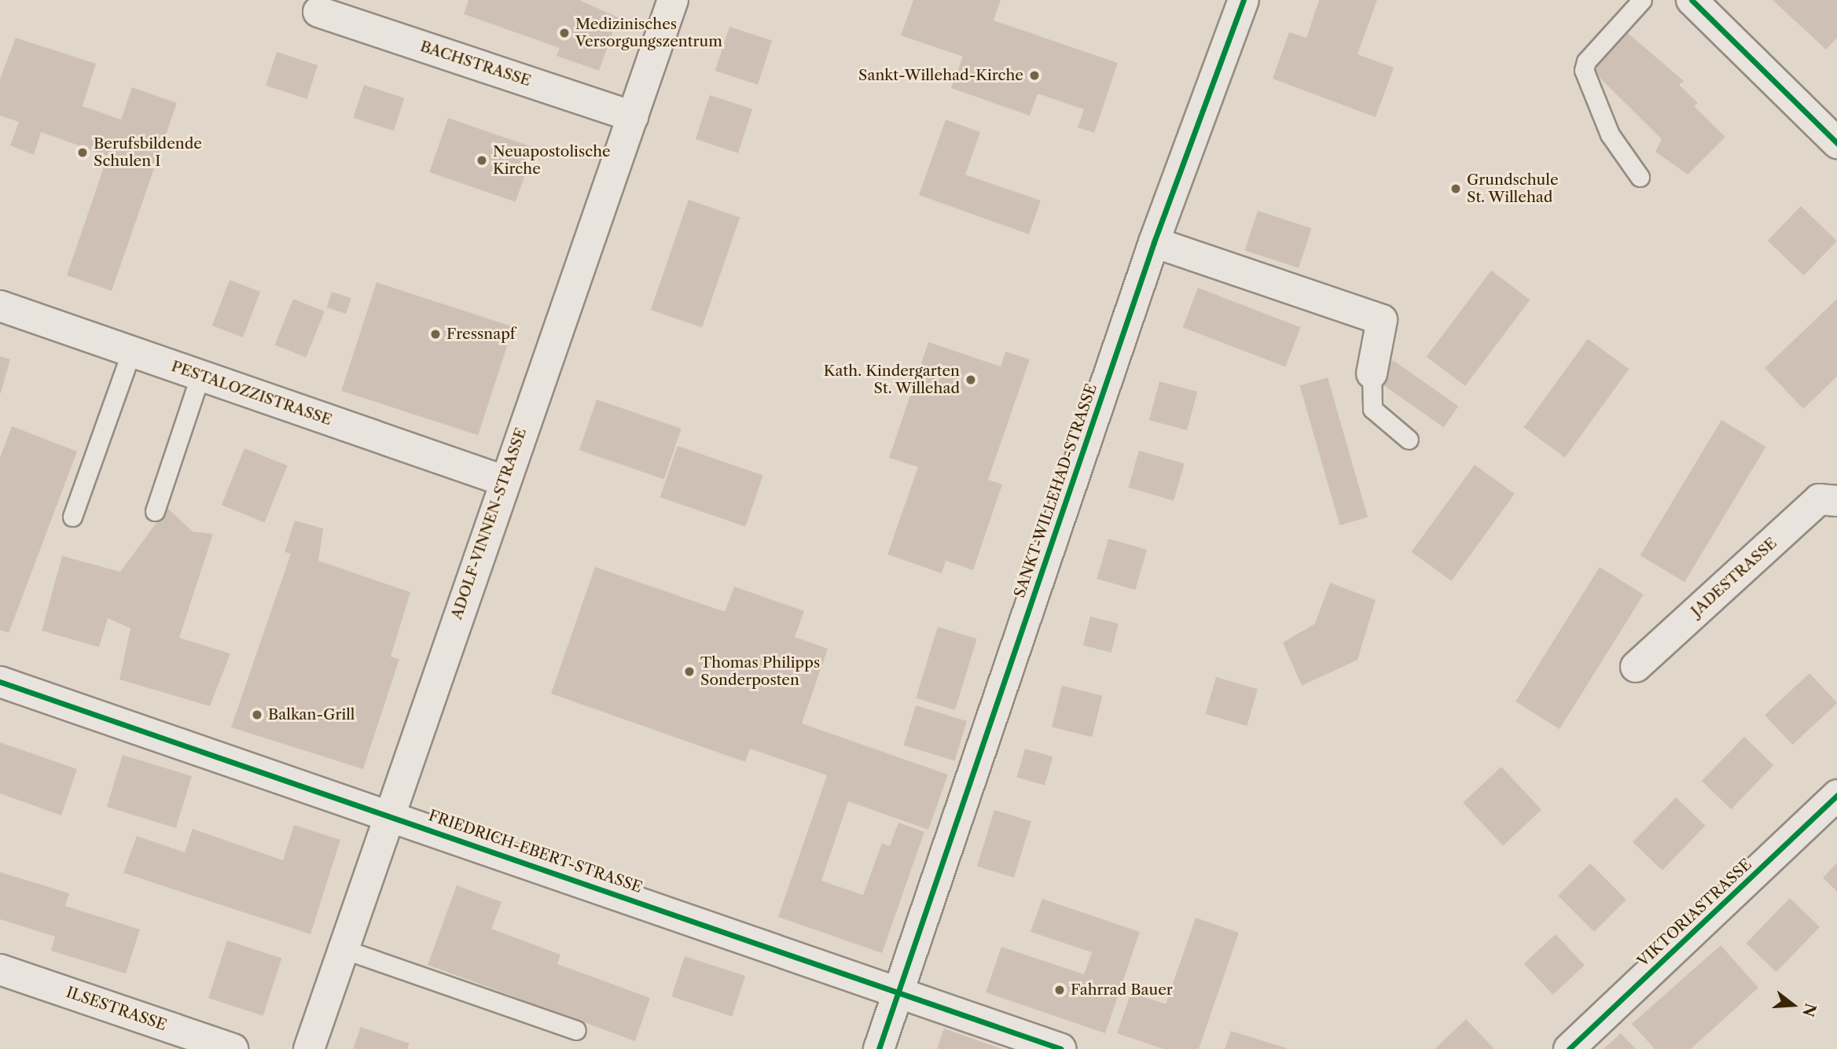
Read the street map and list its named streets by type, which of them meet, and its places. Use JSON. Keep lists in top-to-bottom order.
{
  "streets": {
    "street": [
      "BACHSTRASSE",
      "PESTALOZZISTRASSE",
      "SANKT-WILLEHAD-STRASSE",
      "ADOLF-VINNEN-STRASSE",
      "JADESTRASSE",
      "FRIEDRICH-EBERT-STRASSE",
      "VIKTORIASTRASSE",
      "ILSESTRASSE"
    ]
  },
  "crossings": [
    ["BACHSTRASSE", "ADOLF-VINNEN-STRASSE"],
    ["PESTALOZZISTRASSE", "ADOLF-VINNEN-STRASSE"],
    ["SANKT-WILLEHAD-STRASSE", "FRIEDRICH-EBERT-STRASSE"],
    ["ADOLF-VINNEN-STRASSE", "FRIEDRICH-EBERT-STRASSE"]
  ],
  "places": [
    "Medizinisches Versorgungszentrum",
    "Sankt-Willehad-Kirche",
    "Berufsbildende Schulen I",
    "Neuapostolische Kirche",
    "Grundschule St. Willehad",
    "Fressnapf",
    "Kath. Kindergarten St. Willehad",
    "Thomas Philipps Sonderposten",
    "Balkan-Grill",
    "Fahrrad Bauer"
  ],
  "north": "right"
}
